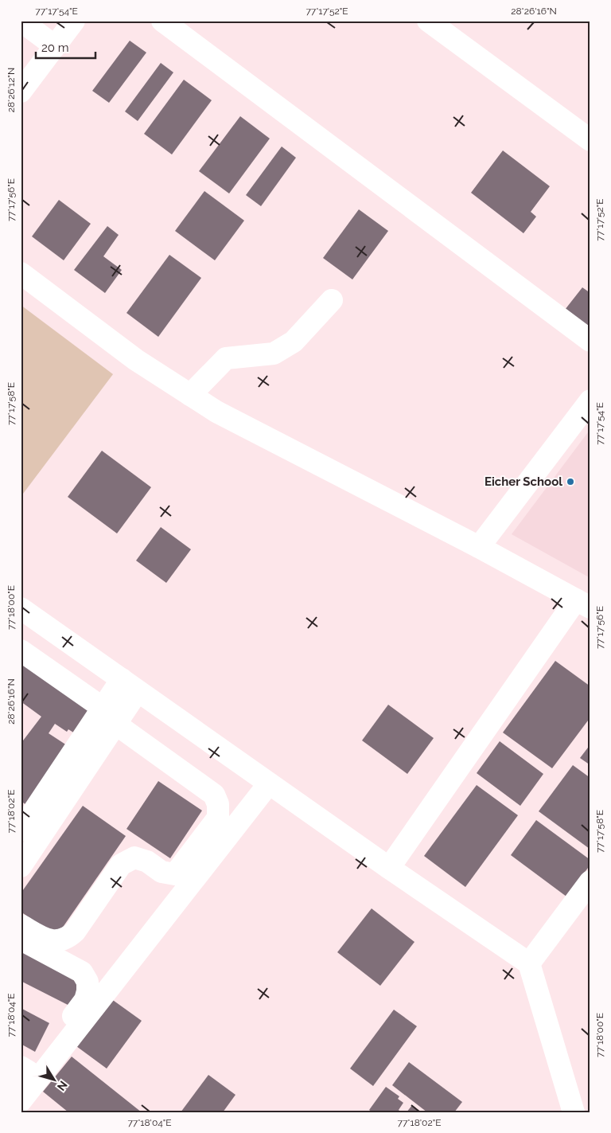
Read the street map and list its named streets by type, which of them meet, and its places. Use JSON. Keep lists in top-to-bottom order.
{
  "places": ["Eicher School"],
  "scale_bar": "20 m",
  "north": "bottom right",
  "coordinates": [
    "77°17'54\"E",
    "77°17'52\"E",
    "28°26'16\"N",
    "28°26'12\"N",
    "77°17'56\"E",
    "77°17'58\"E",
    "77°18'00\"E",
    "77°18'02\"E",
    "77°18'04\"E"
  ]
}
